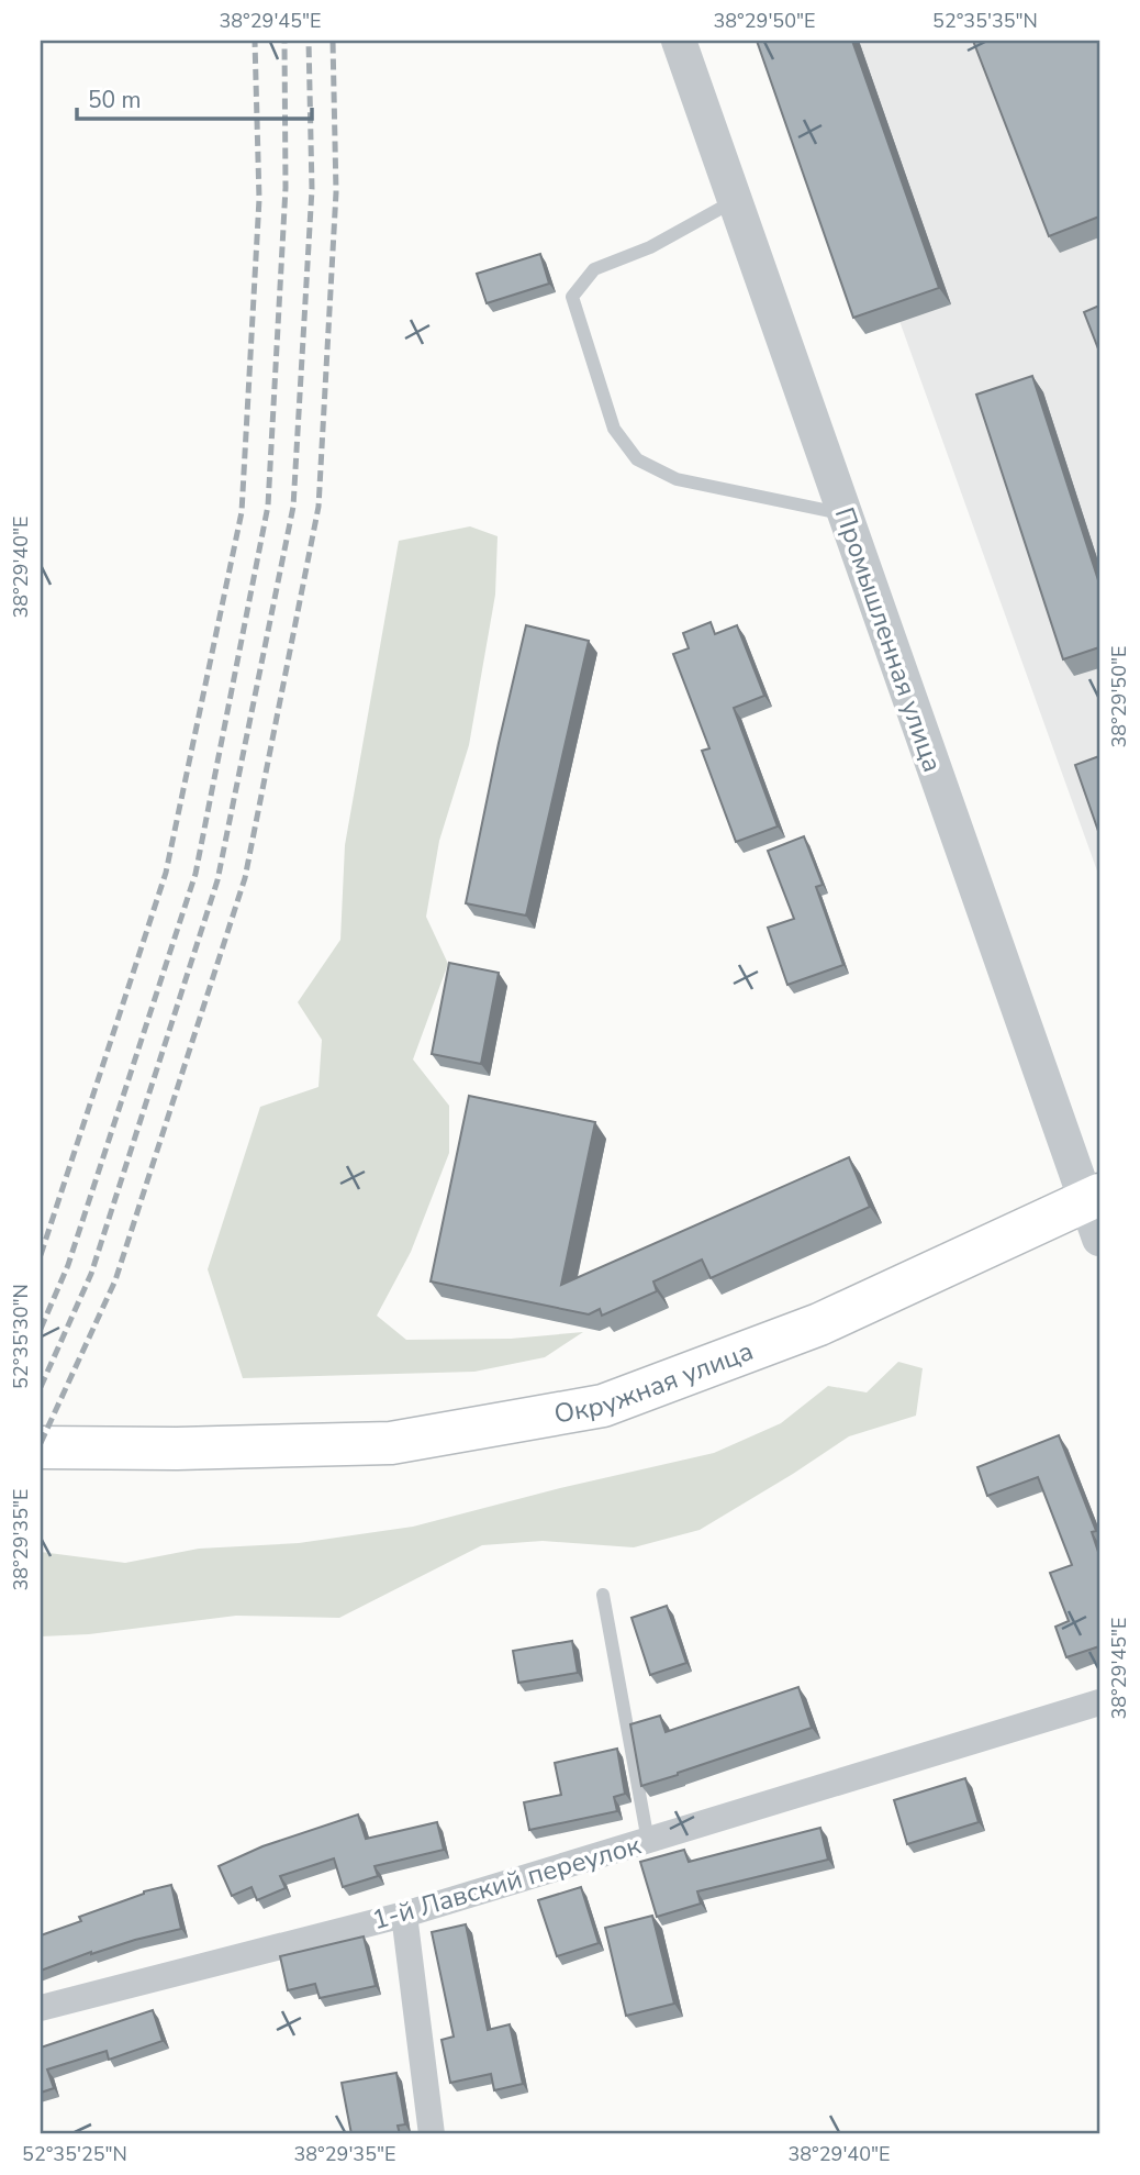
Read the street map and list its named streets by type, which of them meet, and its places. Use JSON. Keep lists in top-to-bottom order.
{
  "streets": {
    "highway": ["Окружная улица"],
    "street": ["Промышленная улица", "1-й Лавский переулок"]
  },
  "crossings": [
    ["Промышленная улица", "Окружная улица"]
  ],
  "scale_bar": "50 m",
  "coordinates": [
    "38°29'45\"E",
    "38°29'50\"E",
    "52°35'35\"N",
    "38°29'40\"E",
    "52°35'30\"N",
    "38°29'35\"E",
    "52°35'25\"N"
  ]
}
